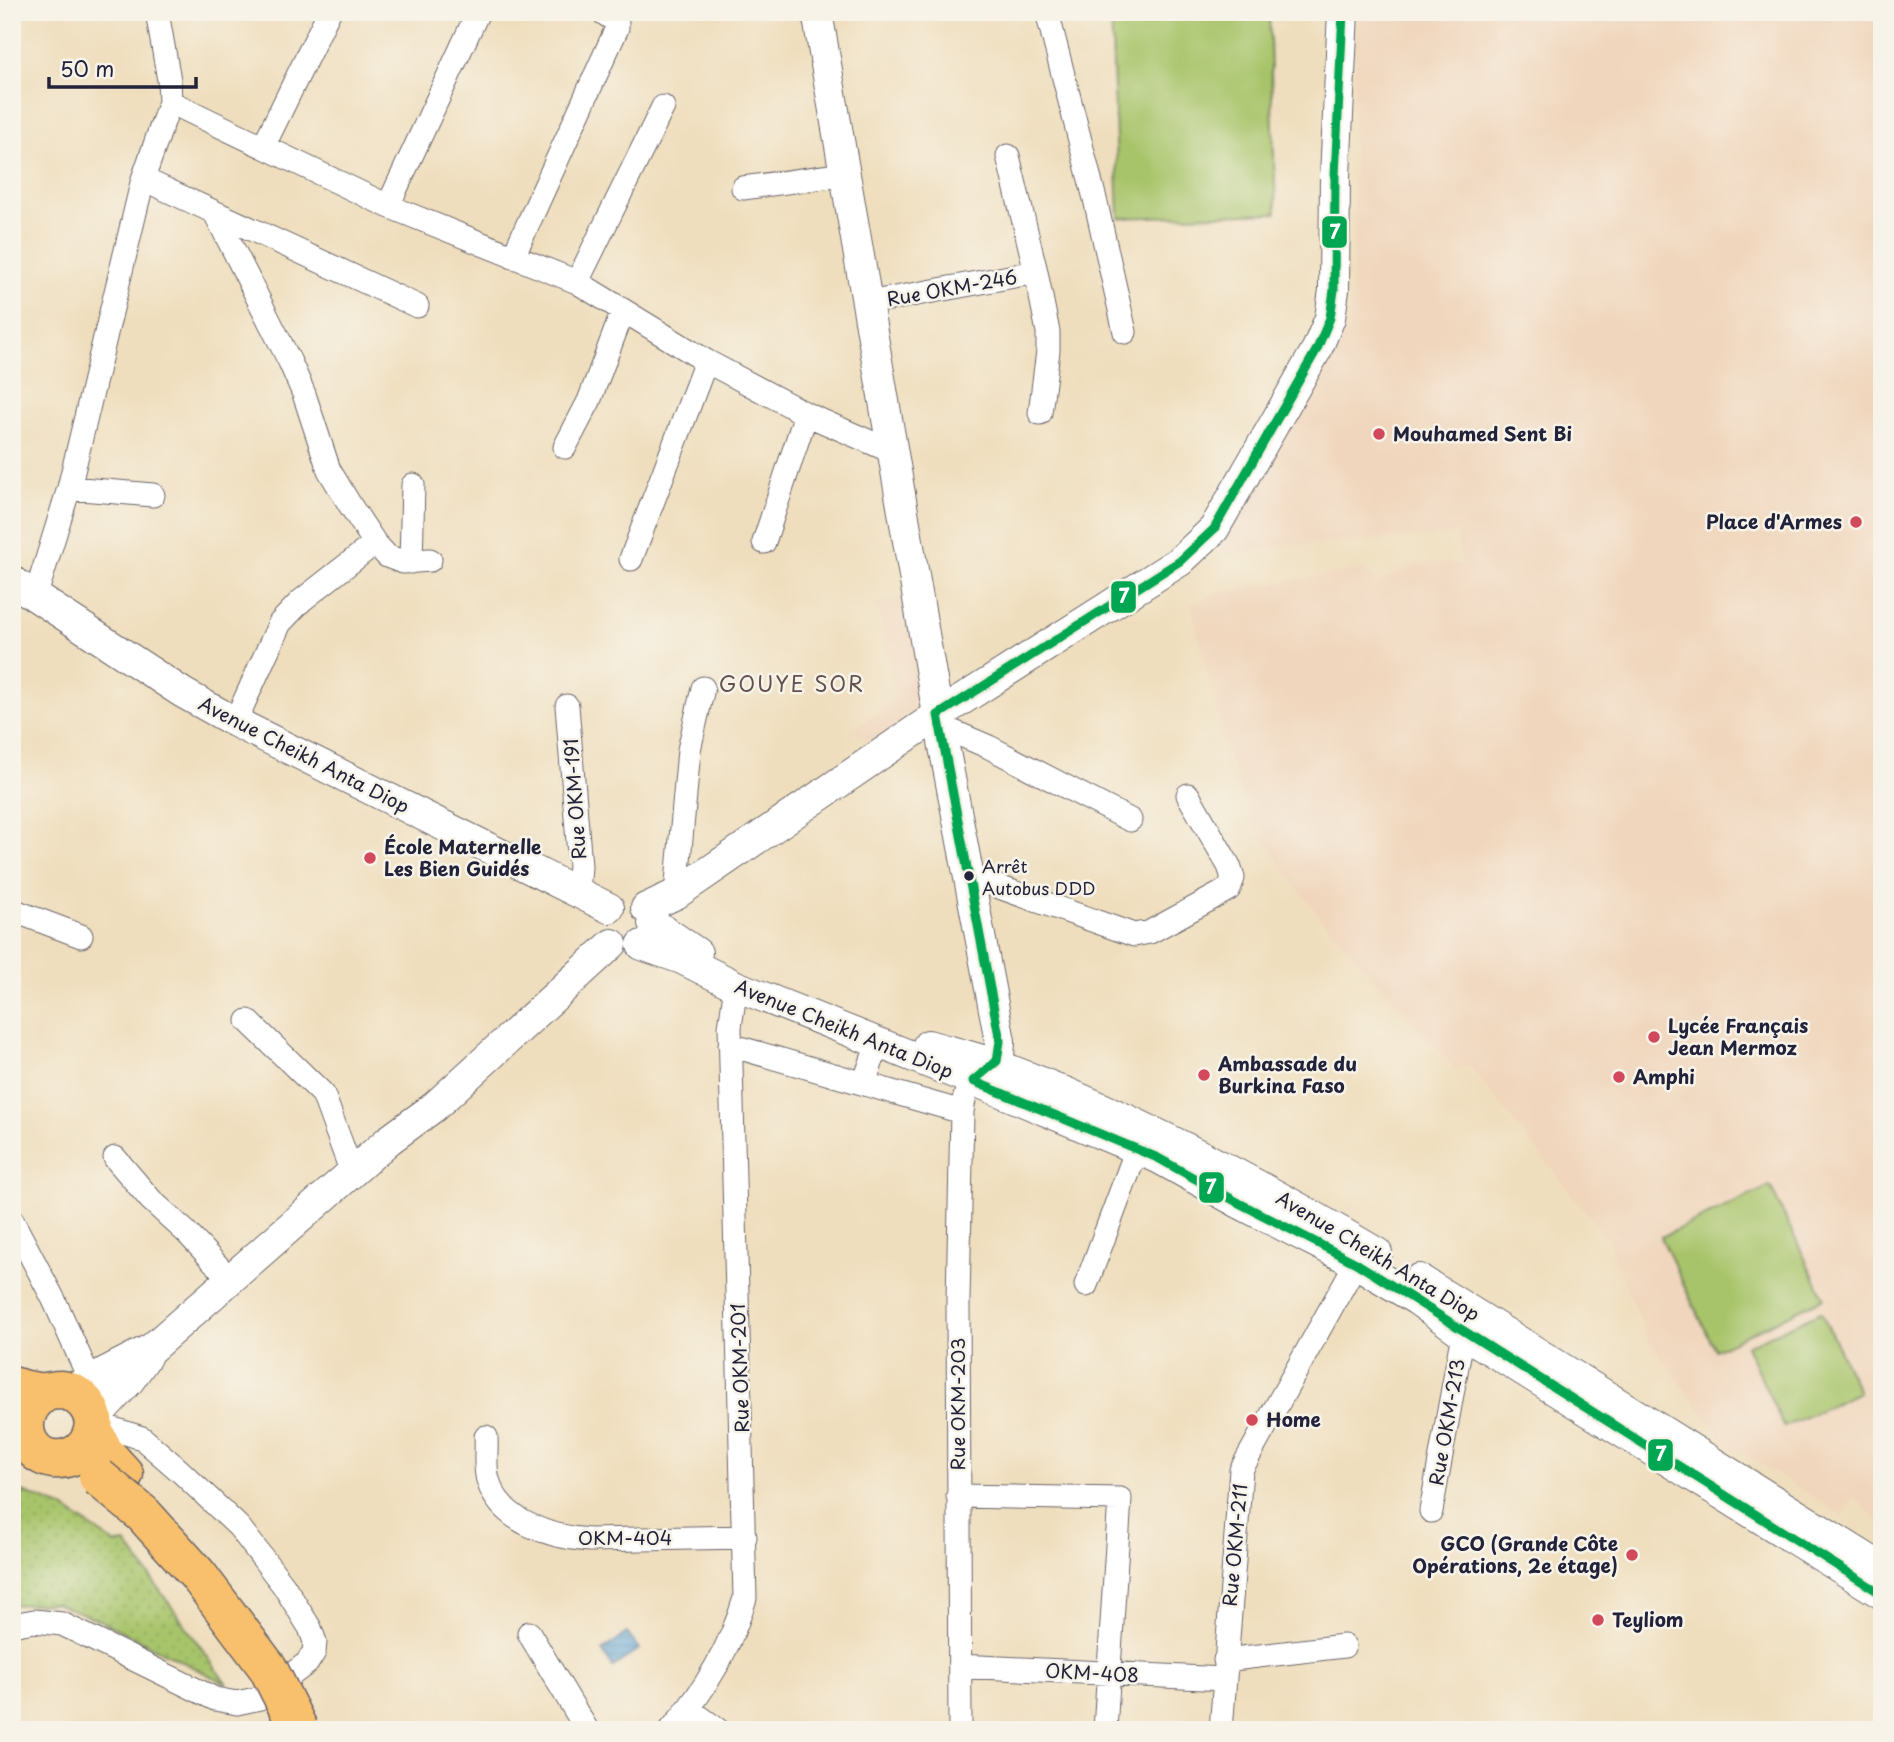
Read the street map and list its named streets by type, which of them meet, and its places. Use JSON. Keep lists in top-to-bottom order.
{
  "streets": {
    "street": [
      "Rue OKM-246",
      "Avenue Cheikh Anta Diop",
      "Rue OKM-191",
      "Rue OKM-201",
      "Rue OKM-203",
      "Rue OKM-213",
      "OKM-404",
      "Rue OKM-211",
      "OKM-408"
    ]
  },
  "crossings": [
    ["Avenue Cheikh Anta Diop", "Rue OKM-191"],
    ["Avenue Cheikh Anta Diop", "Rue OKM-201"],
    ["Avenue Cheikh Anta Diop", "Rue OKM-203"],
    ["Avenue Cheikh Anta Diop", "Rue OKM-213"],
    ["Avenue Cheikh Anta Diop", "Rue OKM-211"],
    ["Rue OKM-201", "OKM-404"],
    ["Rue OKM-203", "OKM-408"],
    ["Rue OKM-211", "OKM-408"]
  ],
  "districts": ["GOUYE SOR"],
  "places": [
    "Mouhamed Sent Bi",
    "Place d'Armes",
    "École Maternelle Les Bien Guidés",
    "Arrêt Autobus DDD",
    "Lycée Français Jean Mermoz",
    "Ambassade du Burkina Faso",
    "Amphi",
    "Home",
    "GCO (Grande Côte Opérations, 2e étage)",
    "Teyliom"
  ],
  "lines": ["transit line 7"],
  "scale_bar": "50 m"
}
